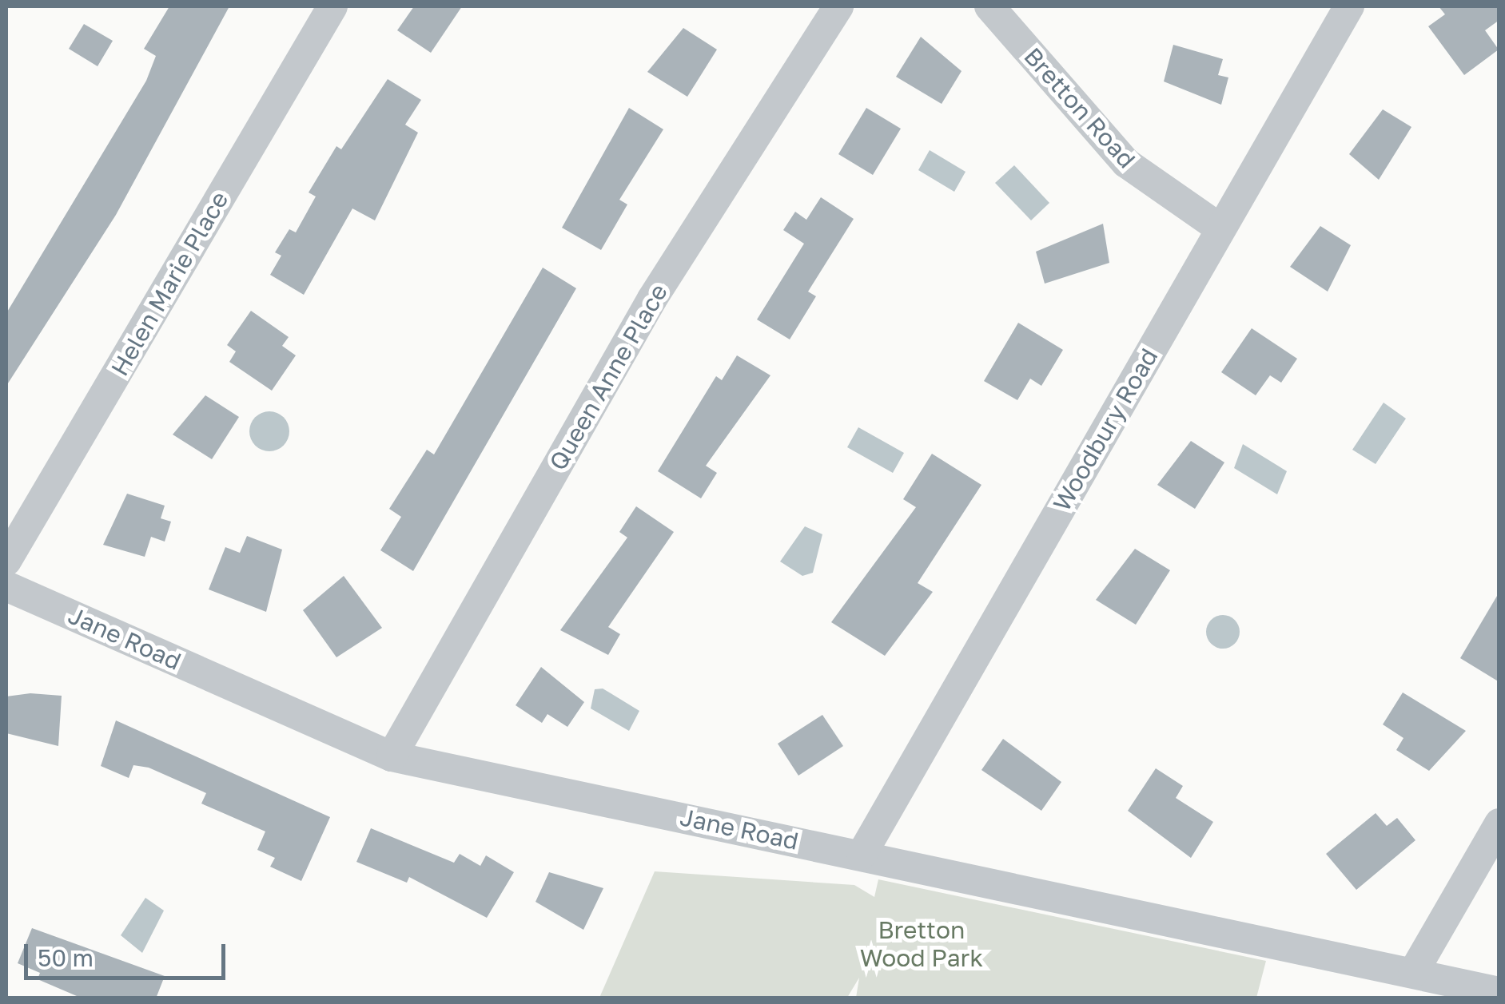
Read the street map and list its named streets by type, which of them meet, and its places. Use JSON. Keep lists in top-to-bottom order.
{
  "streets": {
    "street": [
      "Bretton Road",
      "Helen Marie Place",
      "Queen Anne Place",
      "Woodbury Road",
      "Jane Road"
    ]
  },
  "crossings": [
    ["Bretton Road", "Woodbury Road"],
    ["Queen Anne Place", "Jane Road"],
    ["Woodbury Road", "Jane Road"]
  ],
  "parks": ["Bretton Wood Park"],
  "scale_bar": "50 m"
}
